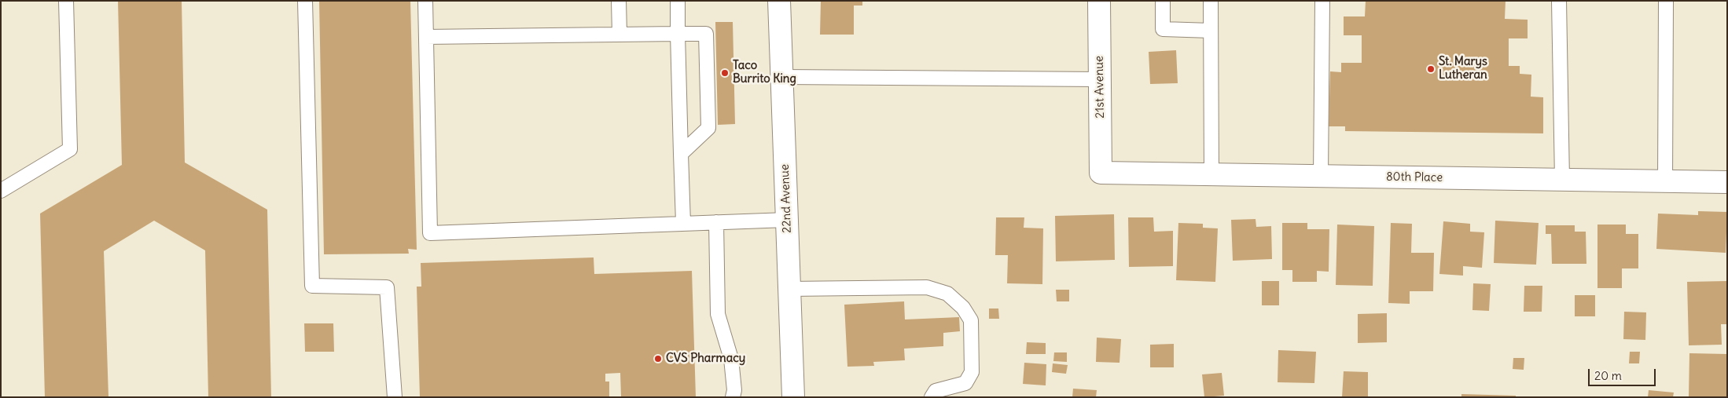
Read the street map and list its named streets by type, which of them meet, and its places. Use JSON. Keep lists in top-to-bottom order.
{
  "streets": {
    "street": ["21st Avenue", "80th Place", "22nd Avenue"]
  },
  "crossings": [
    ["21st Avenue", "80th Place"]
  ],
  "places": ["St. Marys Lutheran", "Taco Burrito King", "CVS Pharmacy"],
  "scale_bar": "20 m"
}
